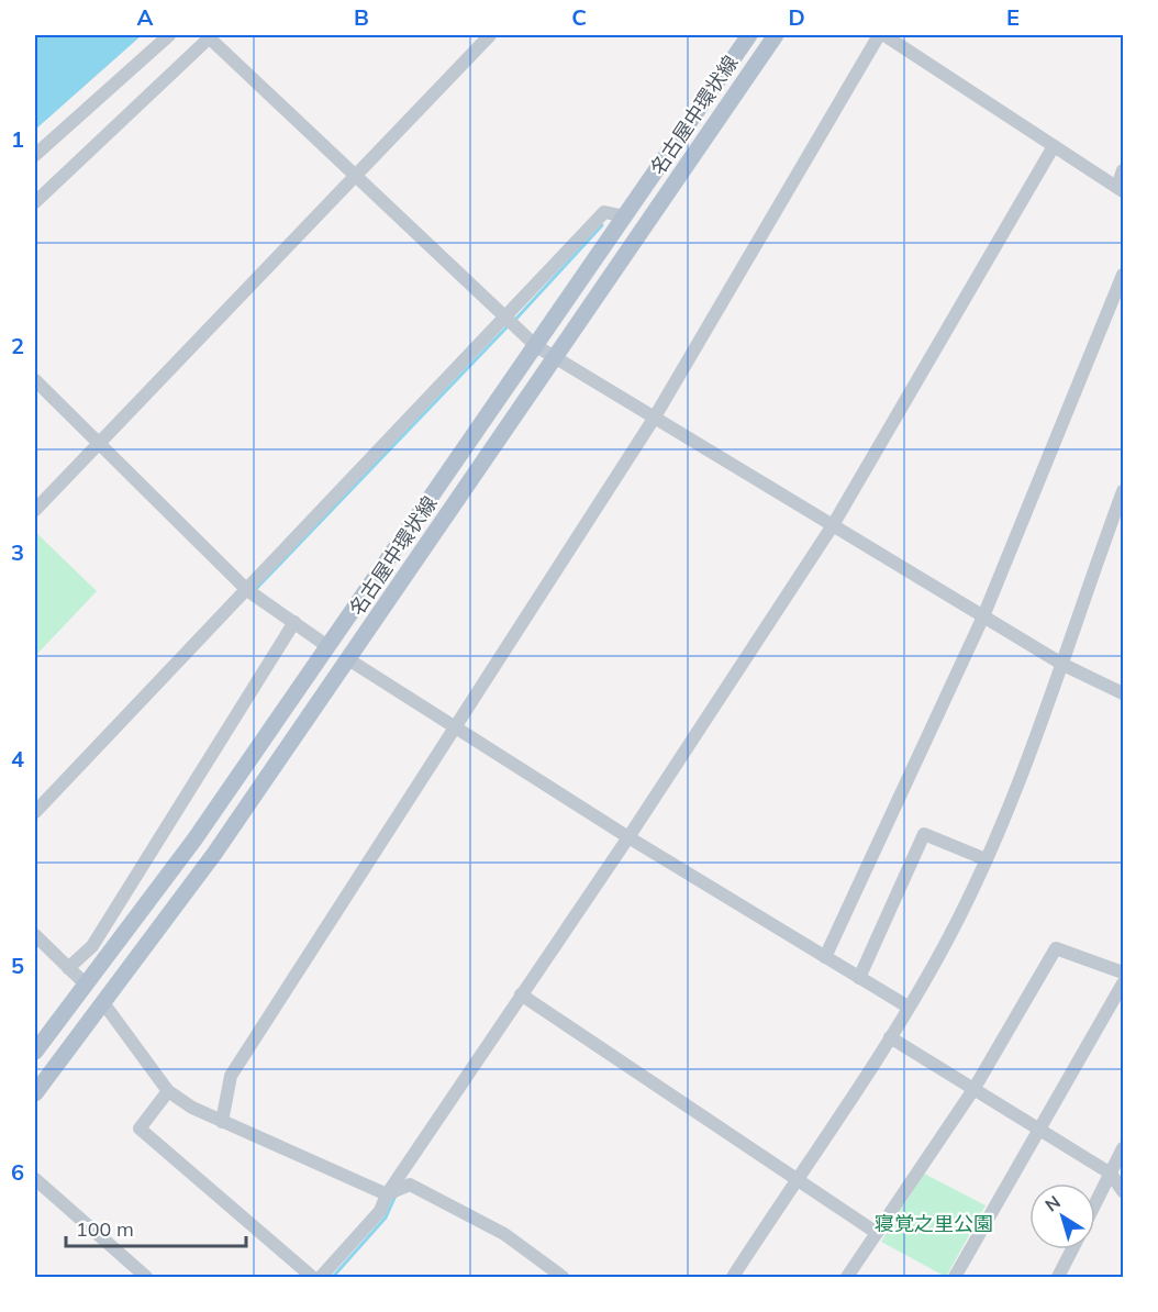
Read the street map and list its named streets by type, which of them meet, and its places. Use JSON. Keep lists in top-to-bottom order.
{
  "streets": {
    "main road": ["名古屋中環状線"]
  },
  "parks": ["寝覚之里公園"],
  "scale_bar": "100 m",
  "north": "top left",
  "grid": {
    "columns": [
      "A",
      "B",
      "C",
      "D",
      "E"
    ],
    "rows": [
      "1",
      "2",
      "3",
      "4",
      "5",
      "6"
    ]
  }
}
